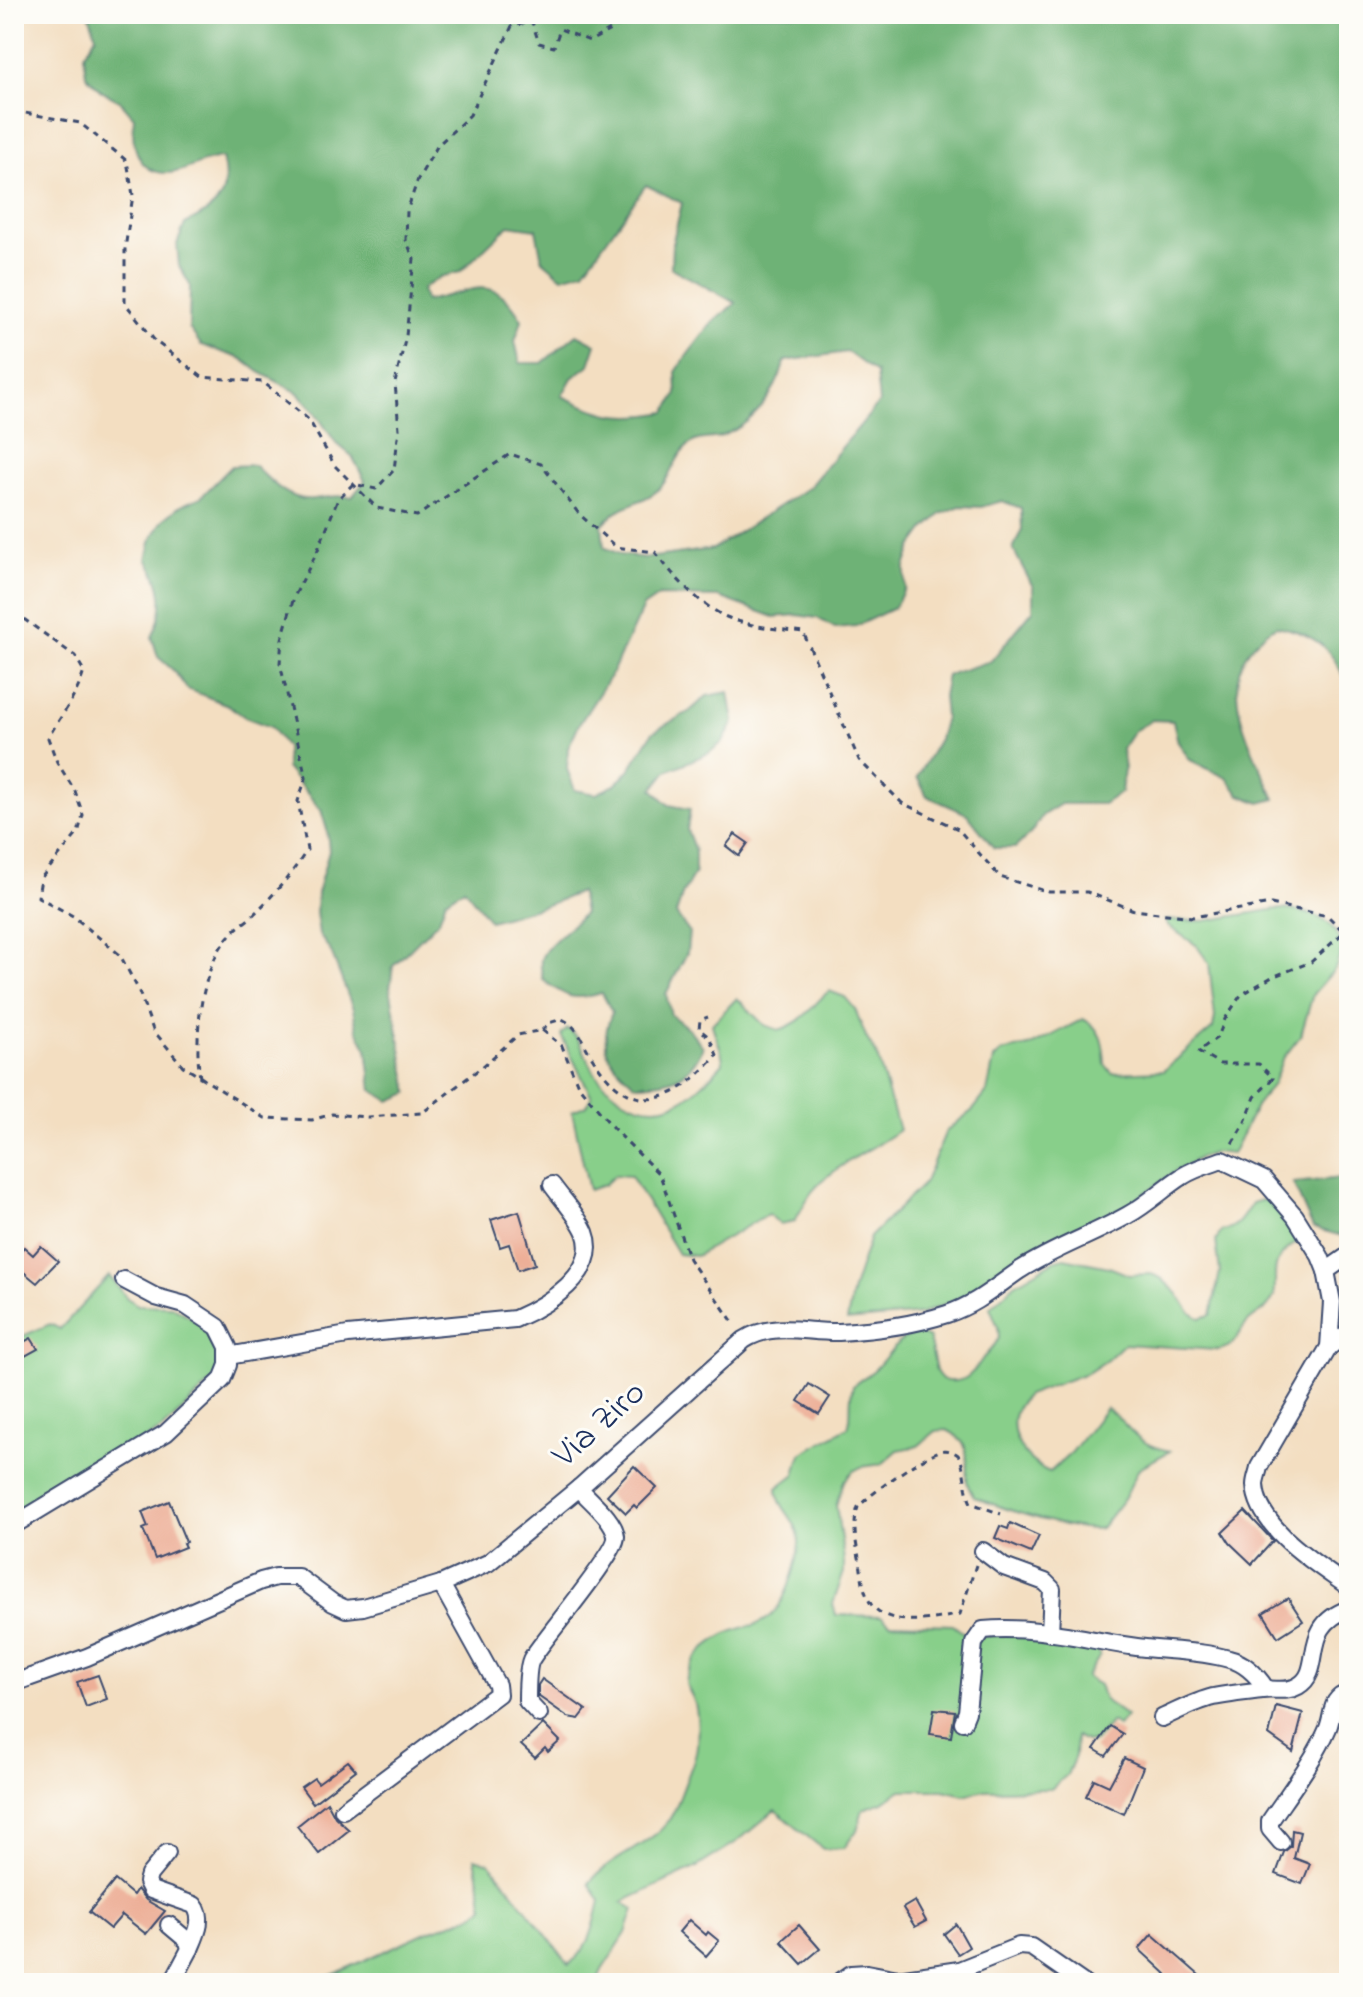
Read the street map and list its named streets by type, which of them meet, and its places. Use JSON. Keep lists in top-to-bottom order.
{
  "streets": {
    "street": ["Via Ziro"]
  }
}
